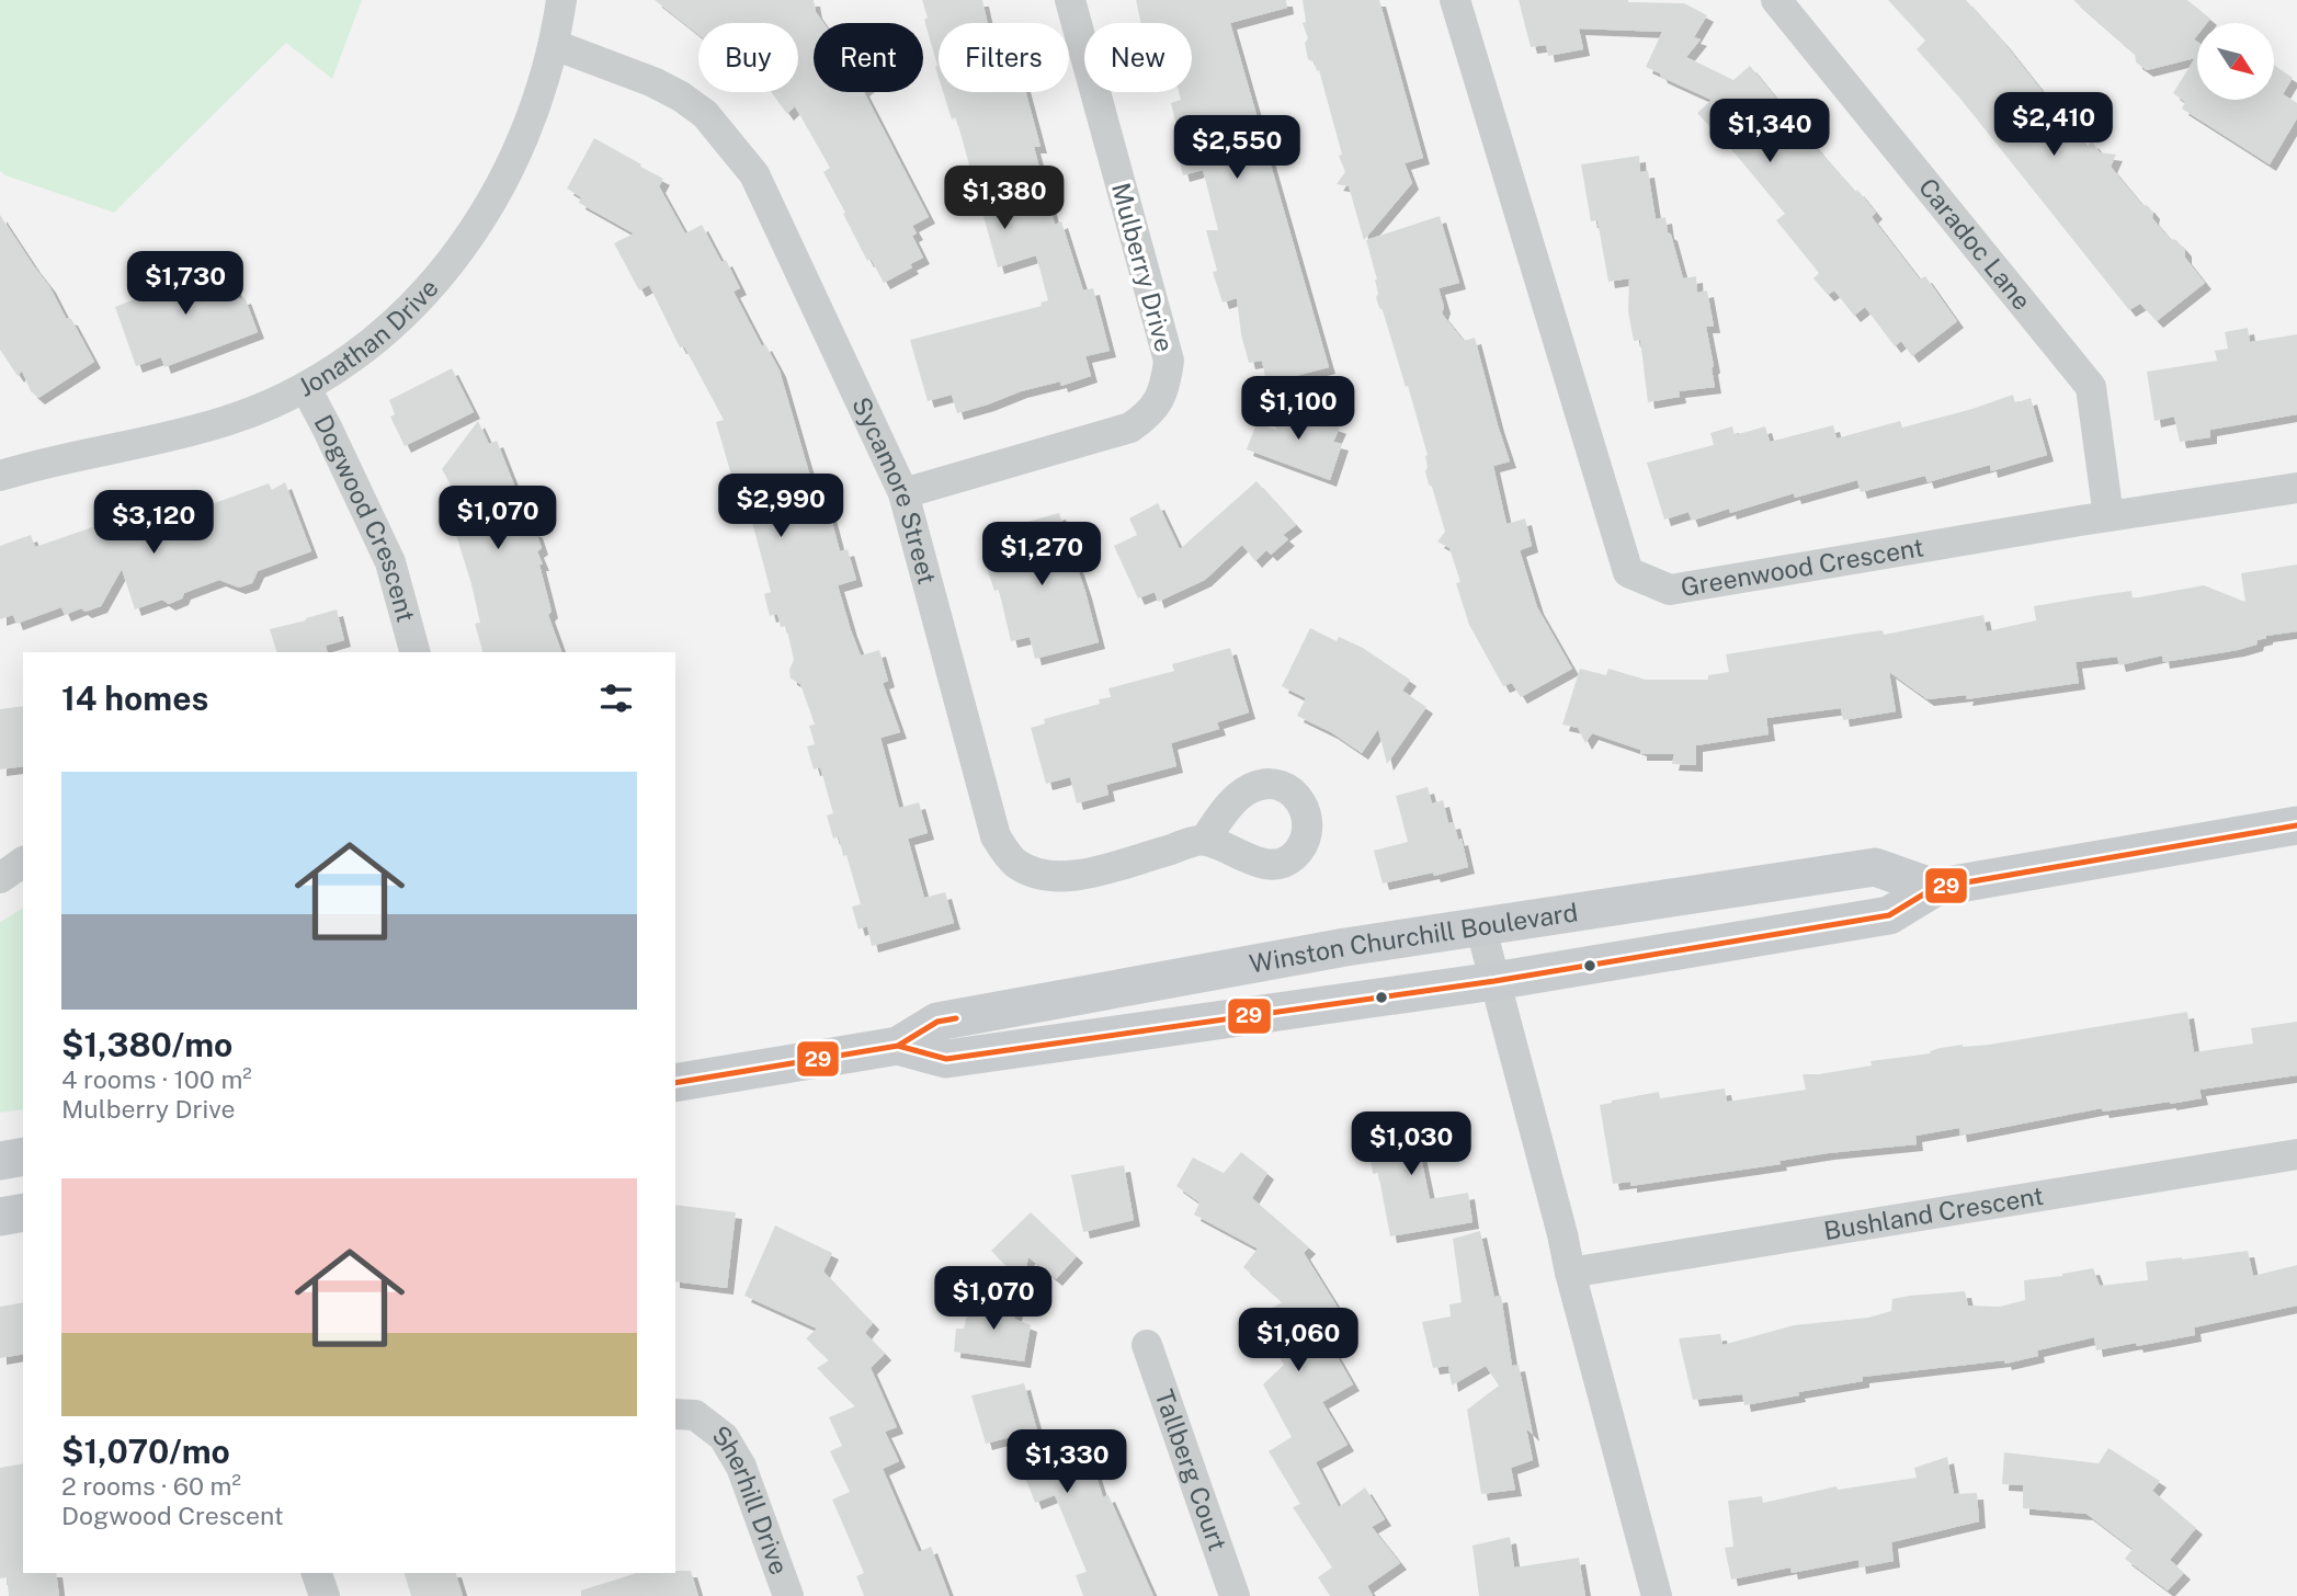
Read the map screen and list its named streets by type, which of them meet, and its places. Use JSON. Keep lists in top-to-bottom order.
{
  "streets": {
    "main road": ["Winston Churchill Boulevard"],
    "street": [
      "Caradoc Lane",
      "Mulberry Drive",
      "Jonathan Drive",
      "Sycamore Street",
      "Dogwood Crescent",
      "Greenwood Crescent",
      "Bushland Crescent",
      "Tallberg Court",
      "Sherhill Drive"
    ]
  },
  "crossings": [
    ["Caradoc Lane", "Greenwood Crescent"],
    ["Mulberry Drive", "Sycamore Street"],
    ["Jonathan Drive", "Sycamore Street"],
    ["Jonathan Drive", "Dogwood Crescent"]
  ],
  "lines": ["transit line 29"],
  "north": "bottom right",
  "page": {
    "chip": [
      "Buy",
      "Rent",
      "Filters",
      "New"
    ],
    "price": [
      "$2,410",
      "$1,340",
      "$2,550",
      "$1,380",
      "$1,730",
      "$1,100",
      "$2,990",
      "$1,070",
      "$3,120",
      "$1,270",
      "$1,030",
      "$1,070",
      "$1,060",
      "$1,330"
    ],
    "heading": "14 homes",
    "list": [
      {
        "name": "$1,380/mo",
        "note": "4 rooms · 100 m² · Mulberry Drive"
      },
      {
        "name": "$1,070/mo",
        "note": "2 rooms · 60 m² · Dogwood Crescent"
      }
    ]
  }
}
